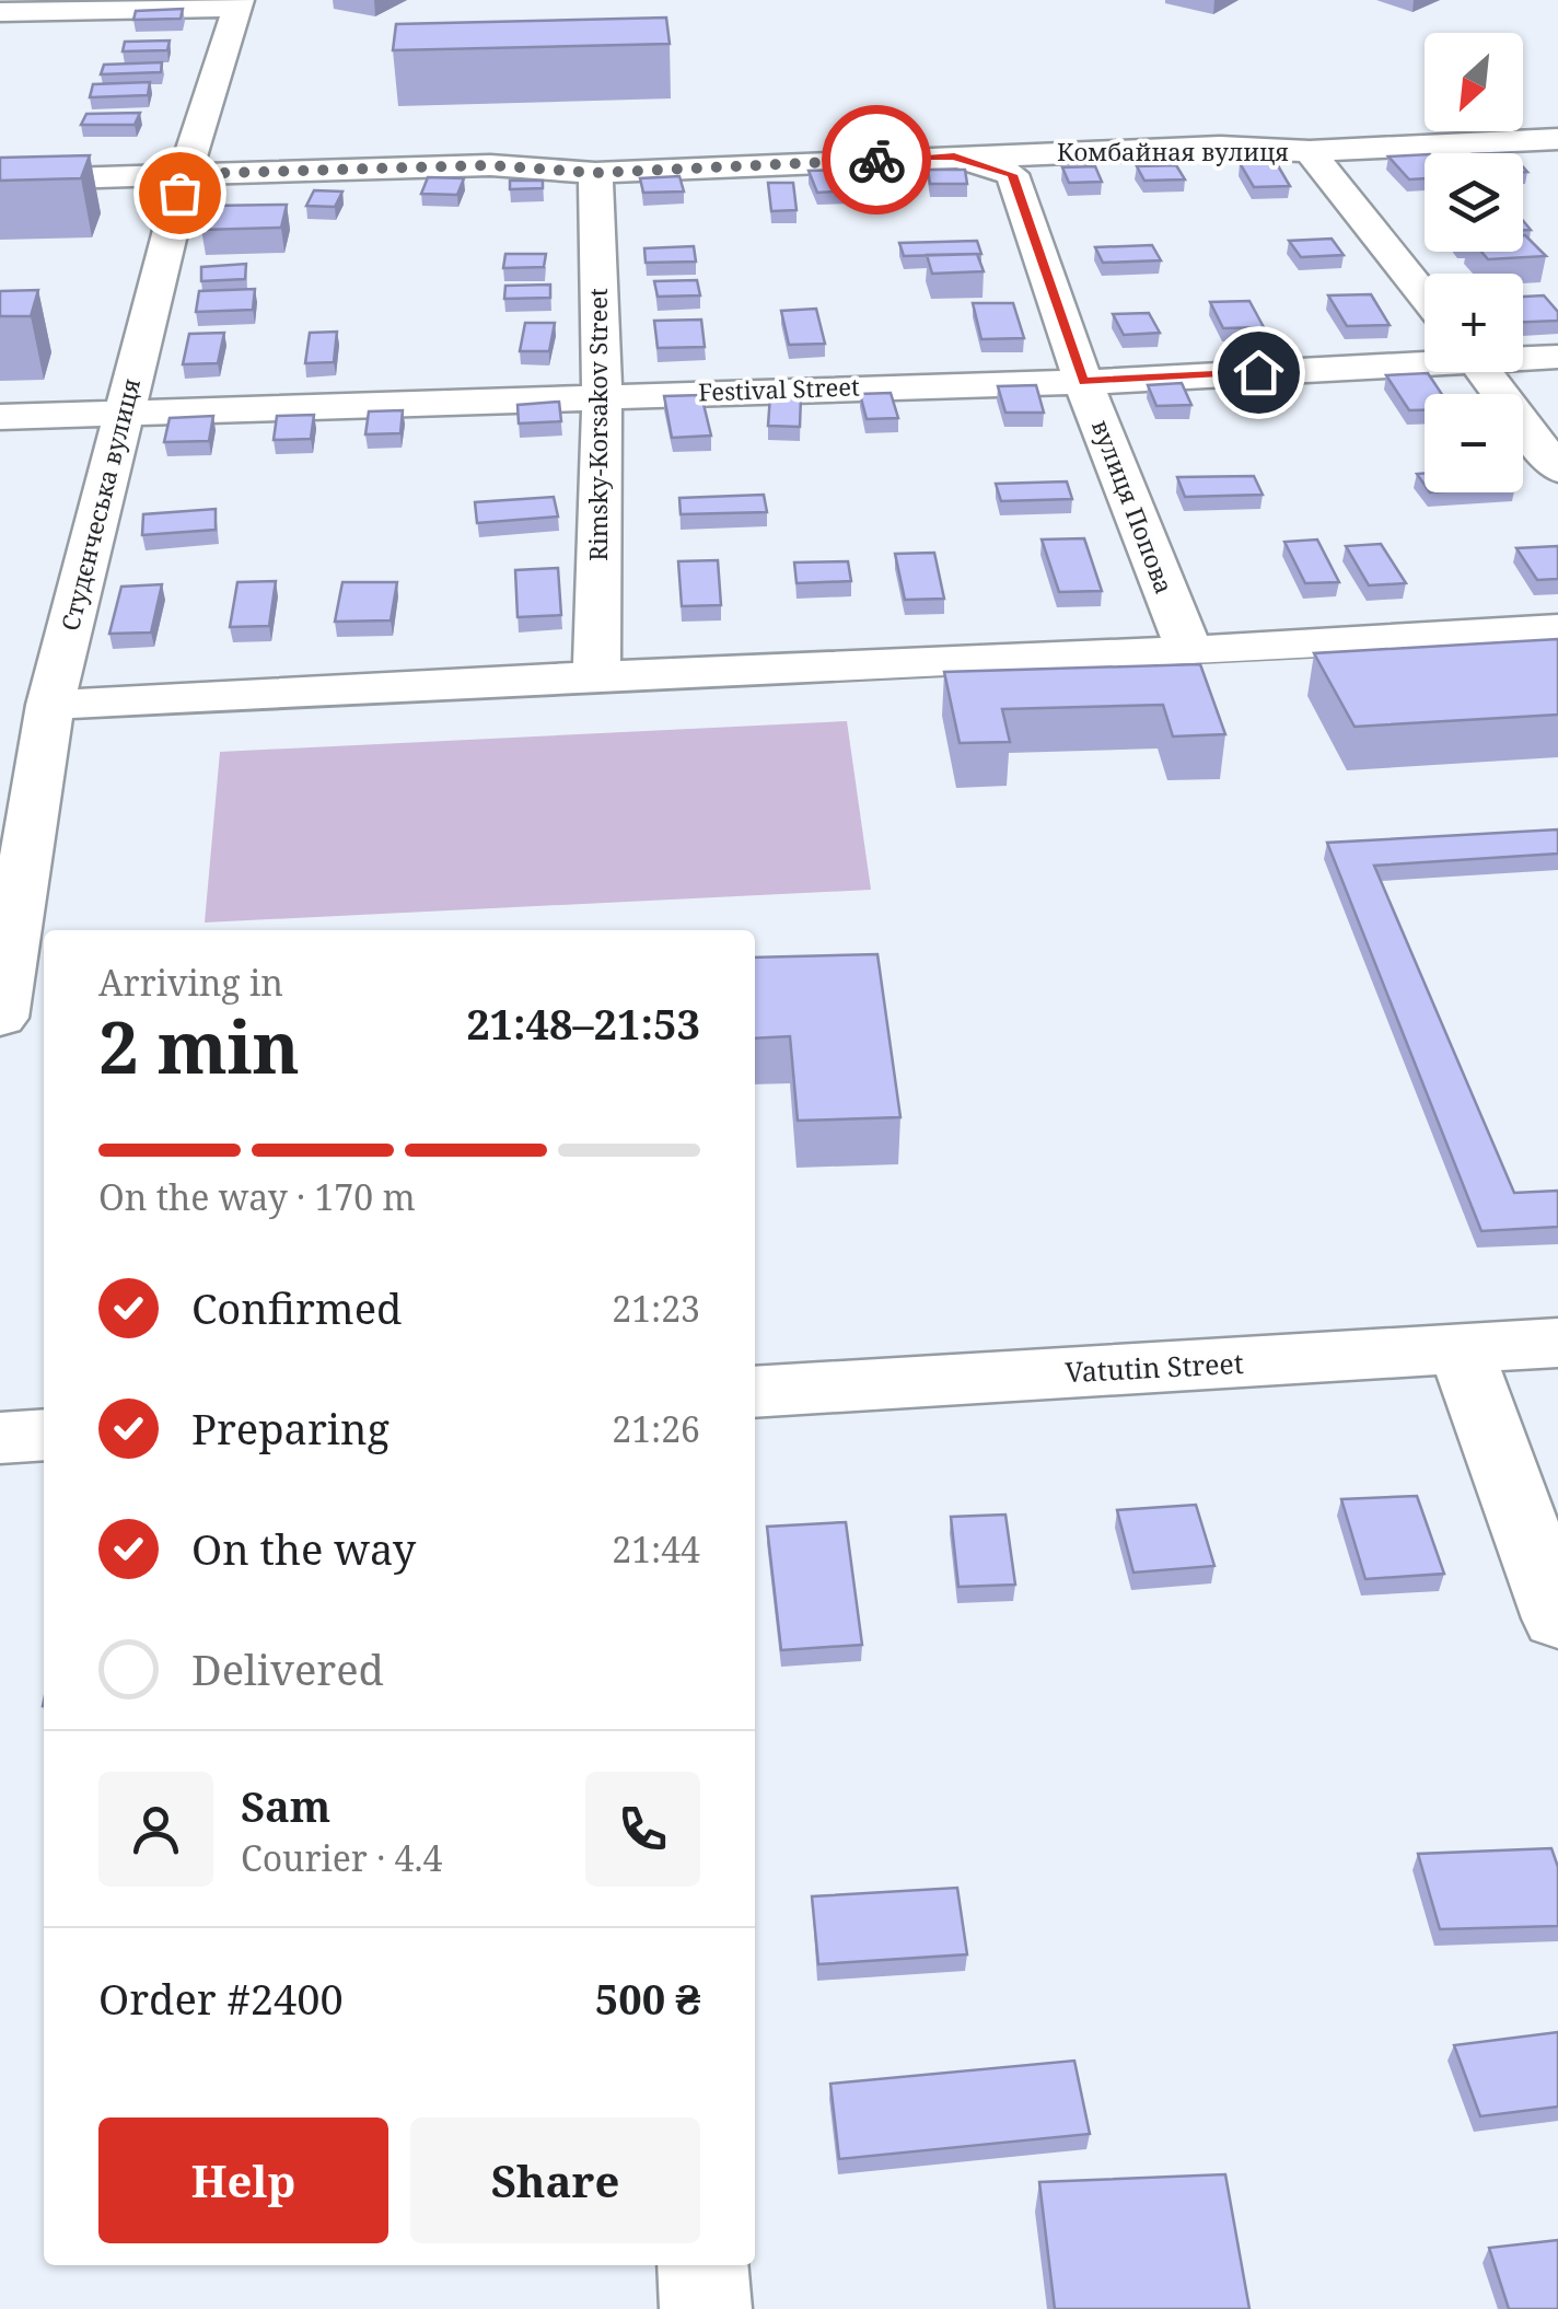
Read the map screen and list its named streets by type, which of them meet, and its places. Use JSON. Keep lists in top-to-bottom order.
{
  "streets": {
    "street": [
      "Комбайная вулиця",
      "Festival Street",
      "Rimsky-Korsakov Street",
      "Студєнчеська вулиця",
      "вулиця Попова",
      "Vatutin Street"
    ]
  },
  "crossings": [
    ["Комбайная вулиця", "Rimsky-Korsakov Street"],
    ["Комбайная вулиця", "Студєнчеська вулиця"],
    ["Комбайная вулиця", "вулиця Попова"],
    ["Festival Street", "Rimsky-Korsakov Street"],
    ["Festival Street", "Студєнчеська вулиця"],
    ["Festival Street", "вулиця Попова"]
  ],
  "north": "bottom left",
  "page": {
    "map_buttons": ["+", "−"],
    "heading": ["2 min", "Arriving in", "21:48–21:53"],
    "panel": [
      "Sam",
      "Courier · 4.4",
      "Order #2400",
      "500 ₴"
    ],
    "bar": "On the way · 170 m",
    "list": [
      ["Confirmed", "21:23"],
      ["Preparing", "21:26"],
      ["On the way", "21:44"],
      "Delivered"
    ],
    "buttons": ["Help", "Share"]
  }
}
